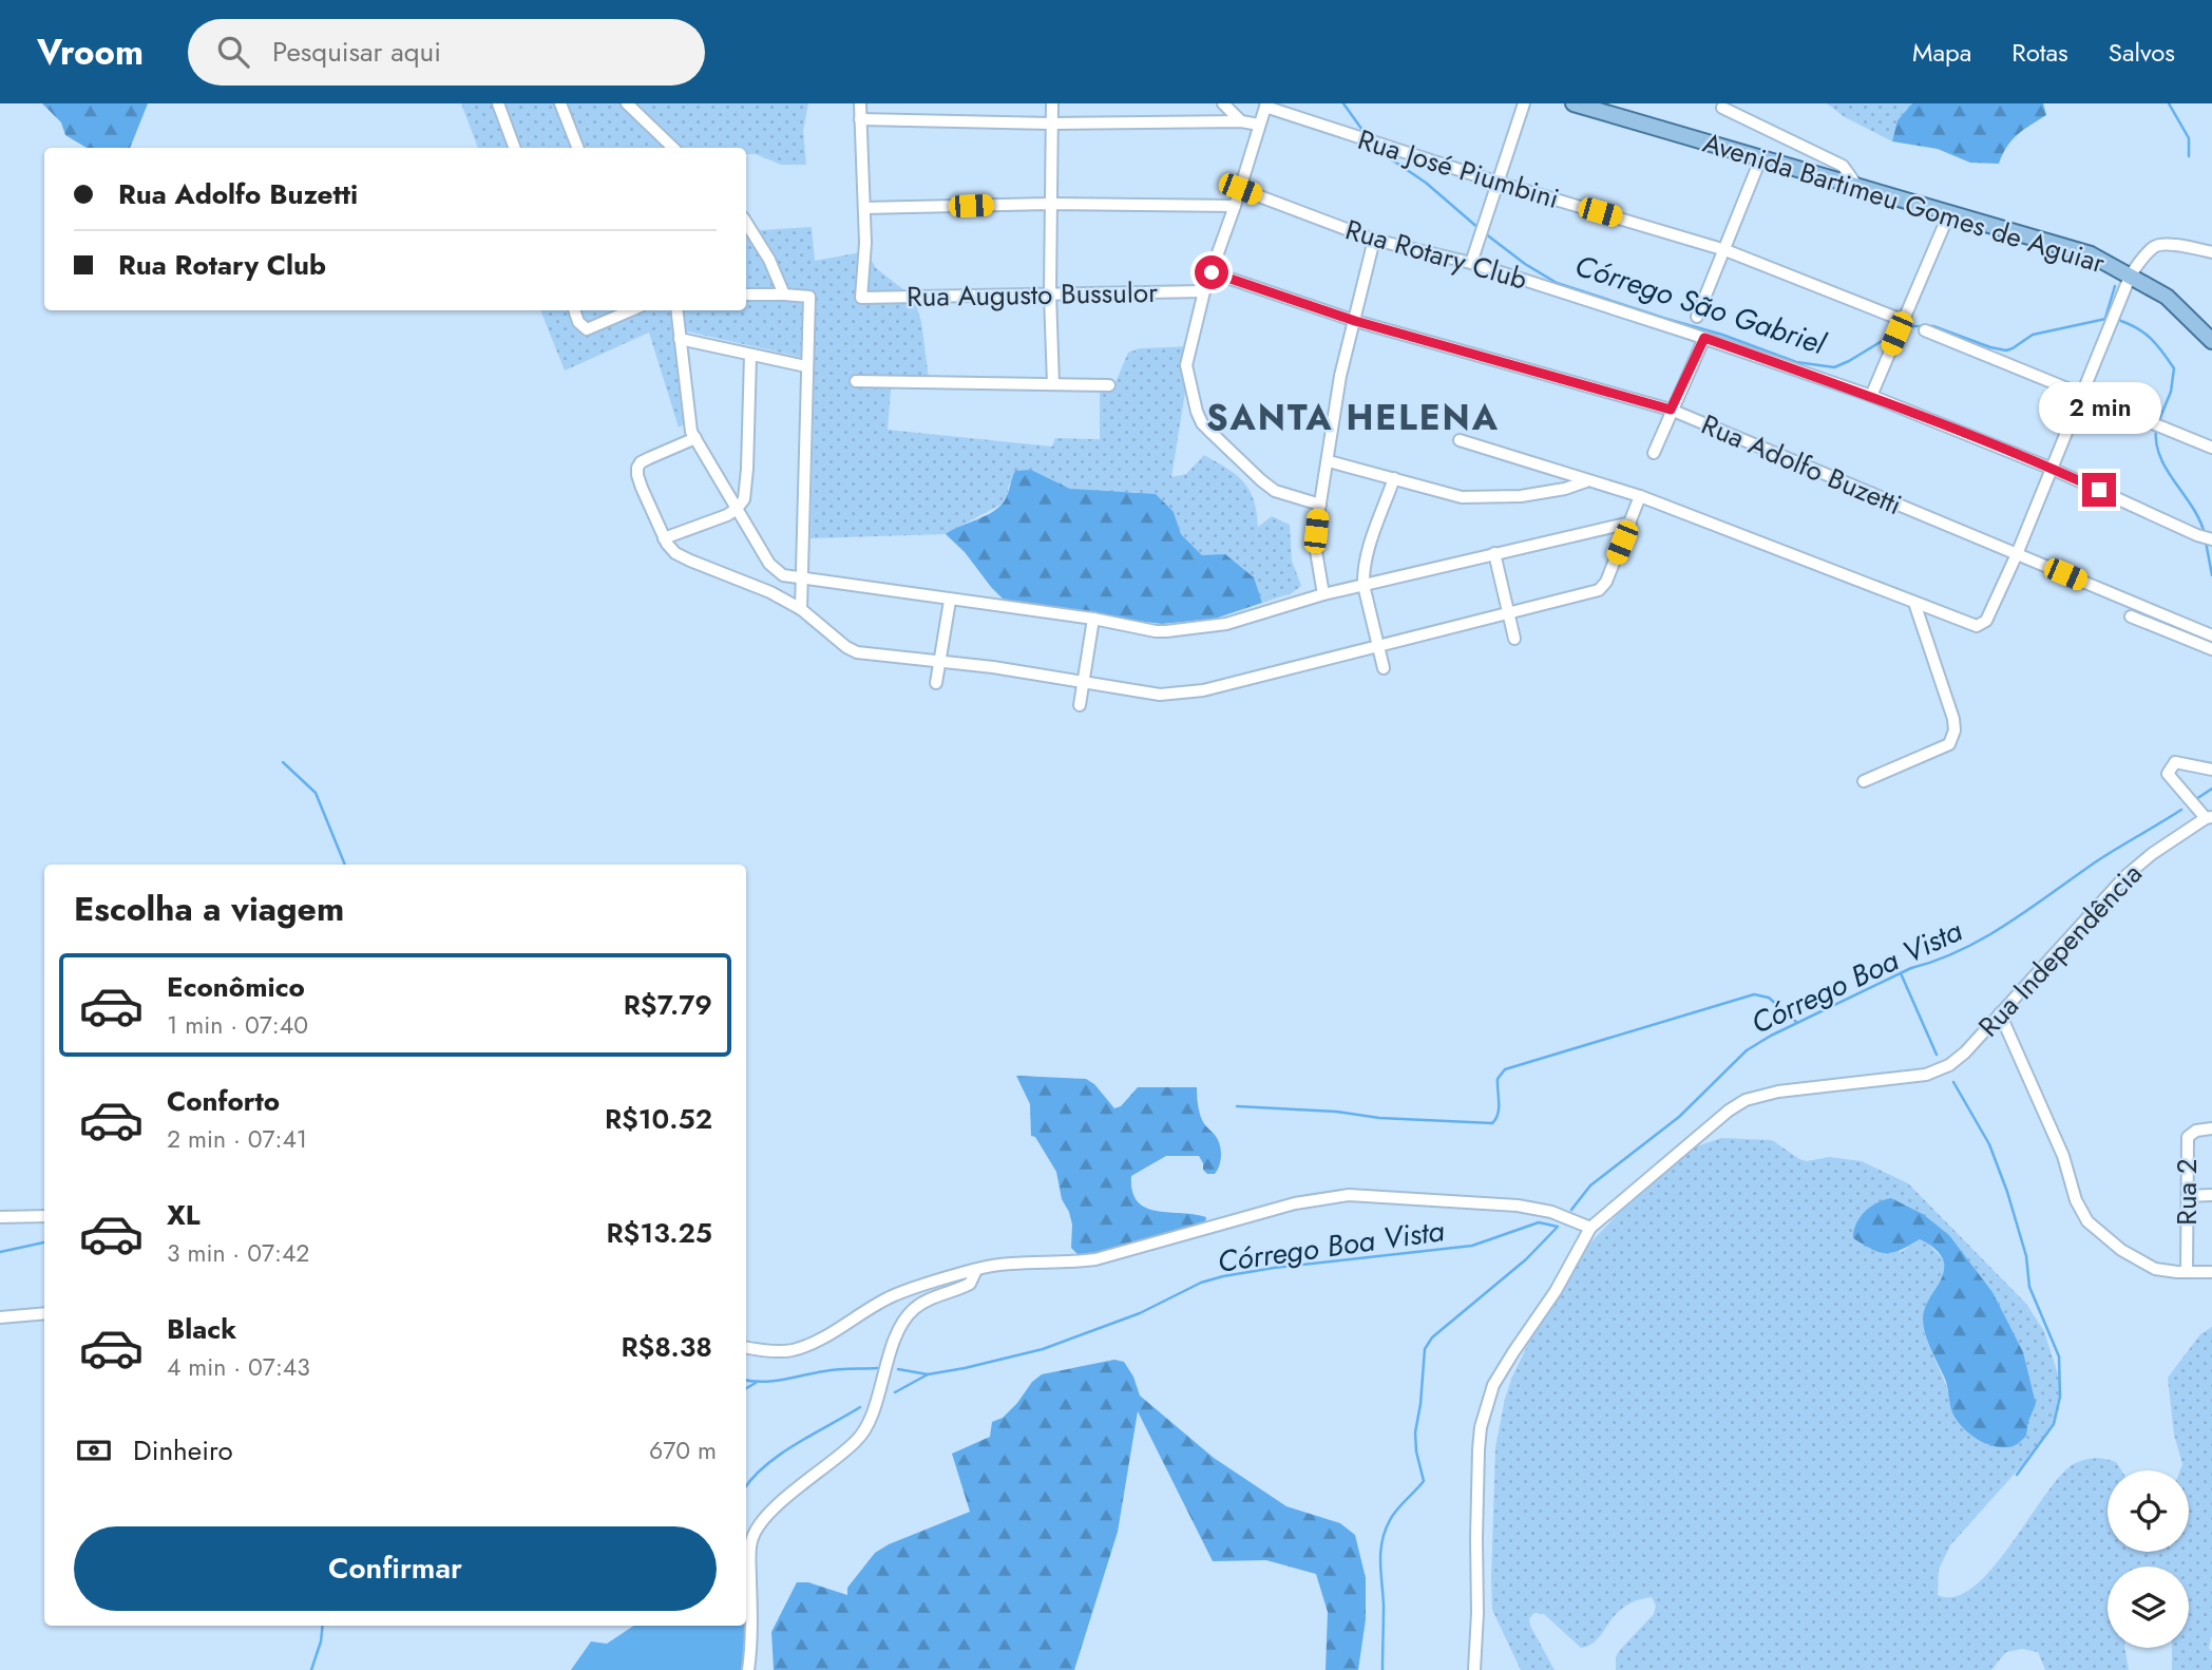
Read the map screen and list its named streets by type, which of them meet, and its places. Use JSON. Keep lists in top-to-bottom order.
{
  "streets": {
    "main road": ["Avenida Bartimeu Gomes de Aguiar"],
    "street": [
      "Rua José Piumbini",
      "Rua Rotary Club",
      "Rua Augusto Bussulor",
      "Rua Adolfo Buzetti",
      "Rua Independência",
      "Rua 2"
    ]
  },
  "districts": ["SANTA HELENA"],
  "water": ["Córrego São Gabriel", "Córrego Boa Vista"],
  "page": {
    "header": "Vroom",
    "search": "Pesquisar aqui",
    "nav": ["Mapa", "Rotas", "Salvos"],
    "banner": ["Rua Adolfo Buzetti", "Rua Rotary Club"],
    "bubble": "2 min",
    "heading": "Escolha a viagem",
    "list": [
      {
        "name": "Econômico",
        "note": "1 min · 07:40",
        "value": "R$7.79"
      },
      {
        "name": "Conforto",
        "note": "2 min · 07:41",
        "value": "R$10.52"
      },
      {
        "name": "XL",
        "note": "3 min · 07:42",
        "value": "R$13.25"
      },
      {
        "name": "Black",
        "note": "4 min · 07:43",
        "value": "R$8.38"
      }
    ],
    "pay": ["Dinheiro", "670 m"],
    "buttons": "Confirmar"
  }
}
